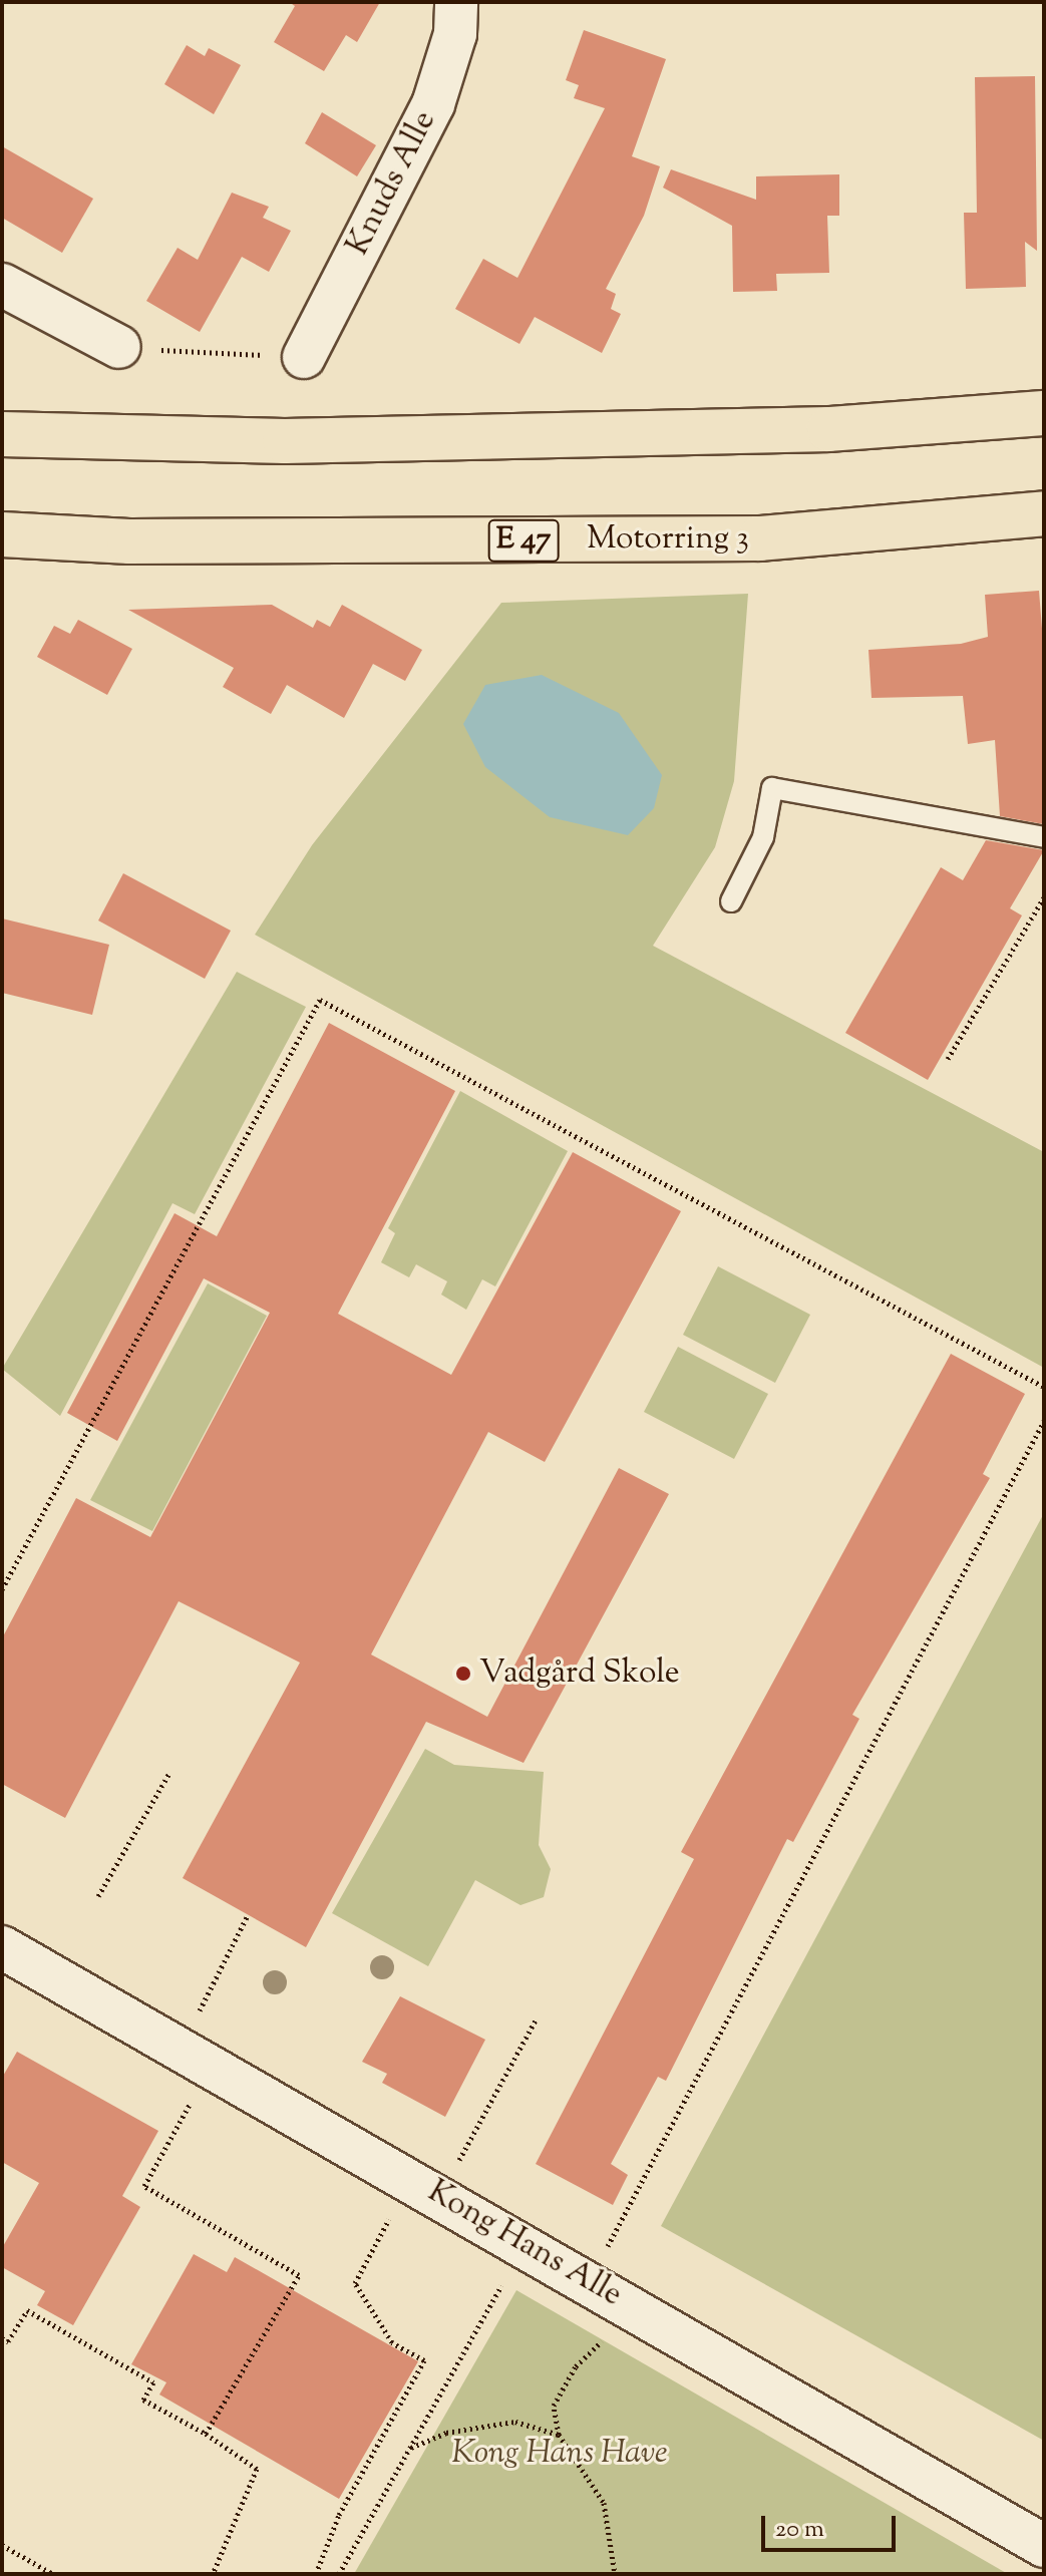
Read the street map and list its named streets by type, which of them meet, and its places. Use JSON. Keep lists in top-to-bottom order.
{
  "streets": {
    "highway": ["Motorring 3", "E 47"],
    "street": ["Knuds Alle", "Kong Hans Alle"]
  },
  "parks": ["Kong Hans Have"],
  "places": ["Vadgård Skole"],
  "scale_bar": "20 m"
}
